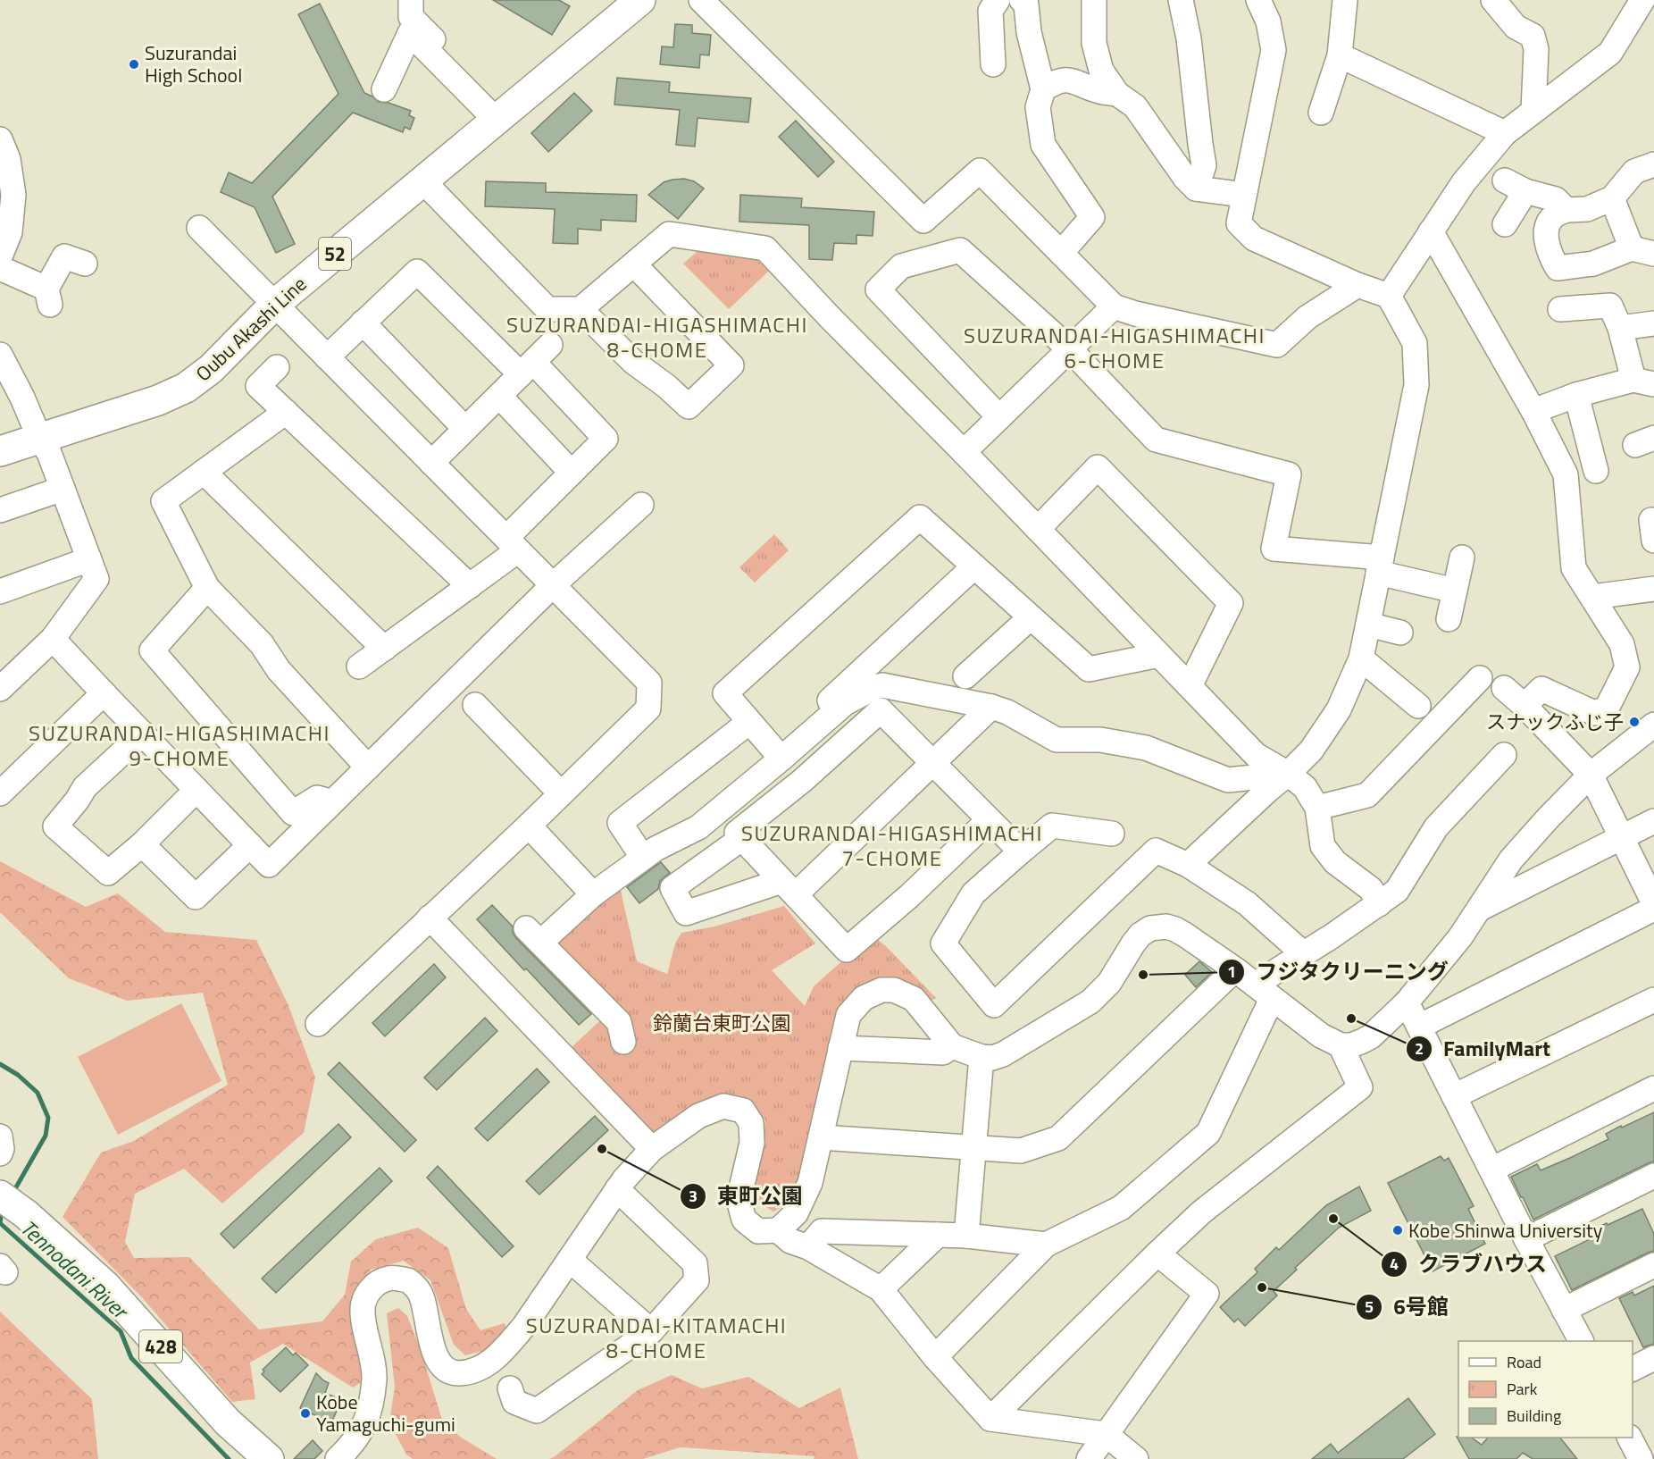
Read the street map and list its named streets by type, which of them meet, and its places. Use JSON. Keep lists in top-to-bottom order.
{
  "streets": {
    "main road": ["52", "Oubu Akashi Line", "428"]
  },
  "districts": [
    "SUZURANDAI-HIGASHIMACHI 8-CHOME",
    "SUZURANDAI-HIGASHIMACHI 6-CHOME",
    "SUZURANDAI-HIGASHIMACHI 9-CHOME",
    "SUZURANDAI-HIGASHIMACHI 7-CHOME",
    "SUZURANDAI-KITAMACHI 8-CHOME"
  ],
  "water": ["Tennodani River"],
  "parks": ["鈴蘭台東町公園"],
  "places": [
    "Suzurandai High School",
    "スナックふじ子",
    "フジタクリーニング",
    "FamilyMart",
    "東町公園",
    "クラブハウス",
    "Kobe Shinwa University",
    "6号館",
    "Kobe Yamaguchi-gumi"
  ],
  "legend": ["Road", "Park", "Building"]
}
